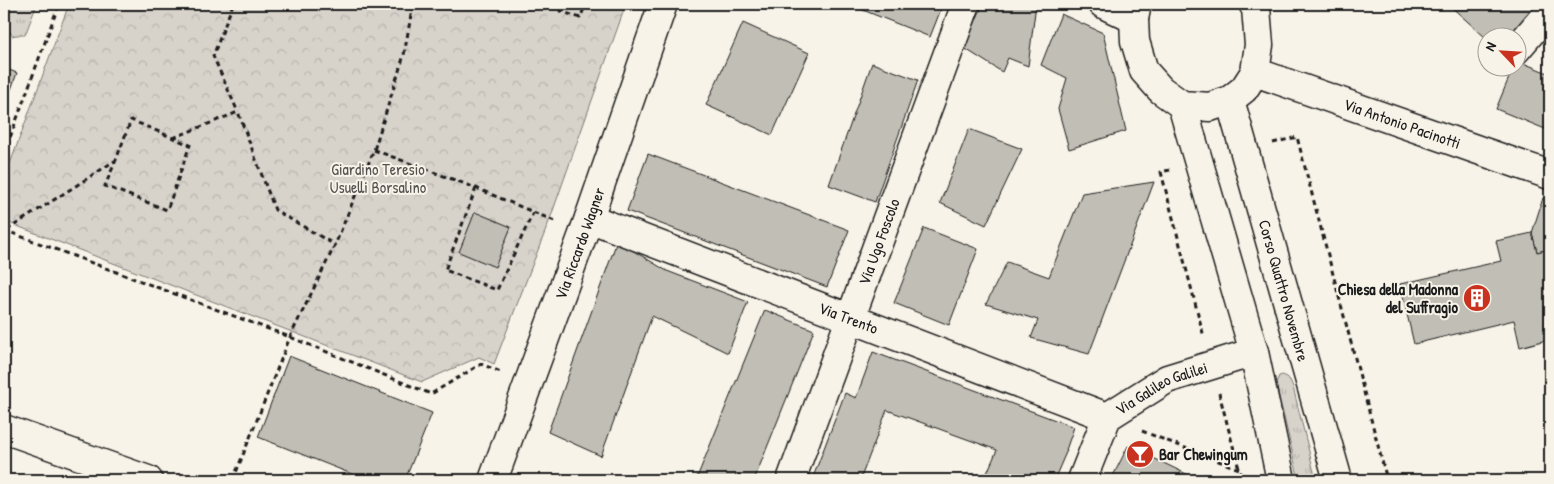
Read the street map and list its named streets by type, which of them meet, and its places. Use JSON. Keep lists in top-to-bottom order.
{
  "streets": {
    "street": [
      "Via Antonio Pacinotti",
      "Via Riccardo Wagner",
      "Via Ugo Foscolo",
      "Corso Quattro Novembre",
      "Via Trento",
      "Via Galileo Galilei"
    ]
  },
  "crossings": [
    ["Via Riccardo Wagner", "Via Trento"],
    ["Via Ugo Foscolo", "Via Trento"],
    ["Via Trento", "Via Galileo Galilei"]
  ],
  "parks": ["Giardino Teresio Usuelli Borsalino"],
  "places": {
    "building": ["Chiesa della Madonna del Suffragio"],
    "bar": ["Bar Chewingum"]
  },
  "north": "top left"
}
